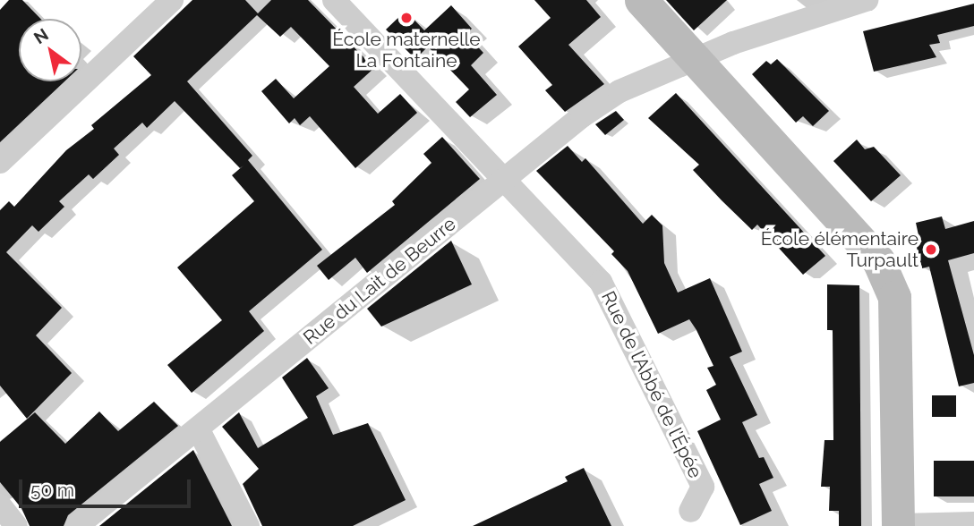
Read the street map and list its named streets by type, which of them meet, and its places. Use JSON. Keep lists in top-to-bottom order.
{
  "streets": {
    "street": ["Rue du Lait de Beurre", "Rue de l’Abbé de l’Épée"]
  },
  "crossings": [
    ["Rue du Lait de Beurre", "Rue de l’Abbé de l’Épée"]
  ],
  "places": ["École maternelle La Fontaine", "École élémentaire Turpault"],
  "scale_bar": "50 m",
  "north": "top left"
}
